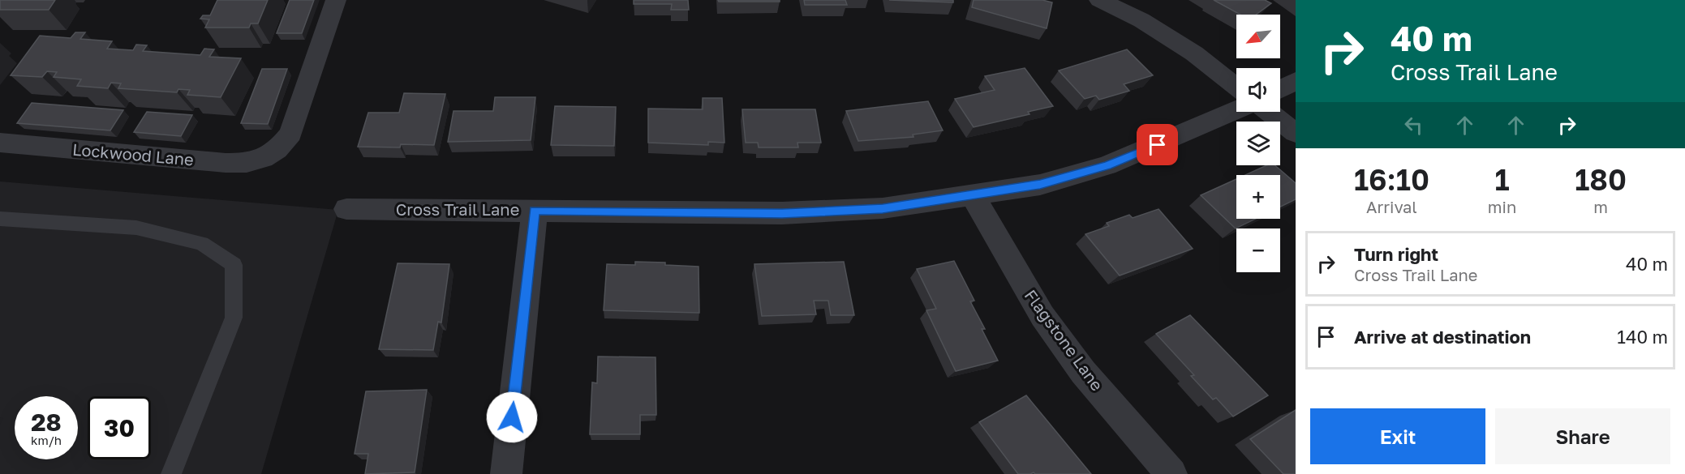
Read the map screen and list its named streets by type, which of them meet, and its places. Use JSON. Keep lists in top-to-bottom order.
{
  "streets": {
    "street": ["Lockwood Lane", "Cross Trail Lane", "Flagstone Lane"]
  },
  "crossings": [
    ["Cross Trail Lane", "Flagstone Lane"]
  ],
  "north": "bottom left",
  "page": {
    "turn": ["40 m", "Cross Trail Lane"],
    "map_buttons": ["+", "−"],
    "eta": [
      "16:10",
      "Arrival",
      "1",
      "min",
      "180",
      "m"
    ],
    "list": [
      {
        "name": "Turn right",
        "note": "Cross Trail Lane",
        "value": "40 m"
      },
      {
        "name": "Arrive at destination",
        "value": "140 m"
      }
    ],
    "speed": "28 km/h",
    "limit": "30",
    "buttons": ["Exit", "Share"]
  }
}
